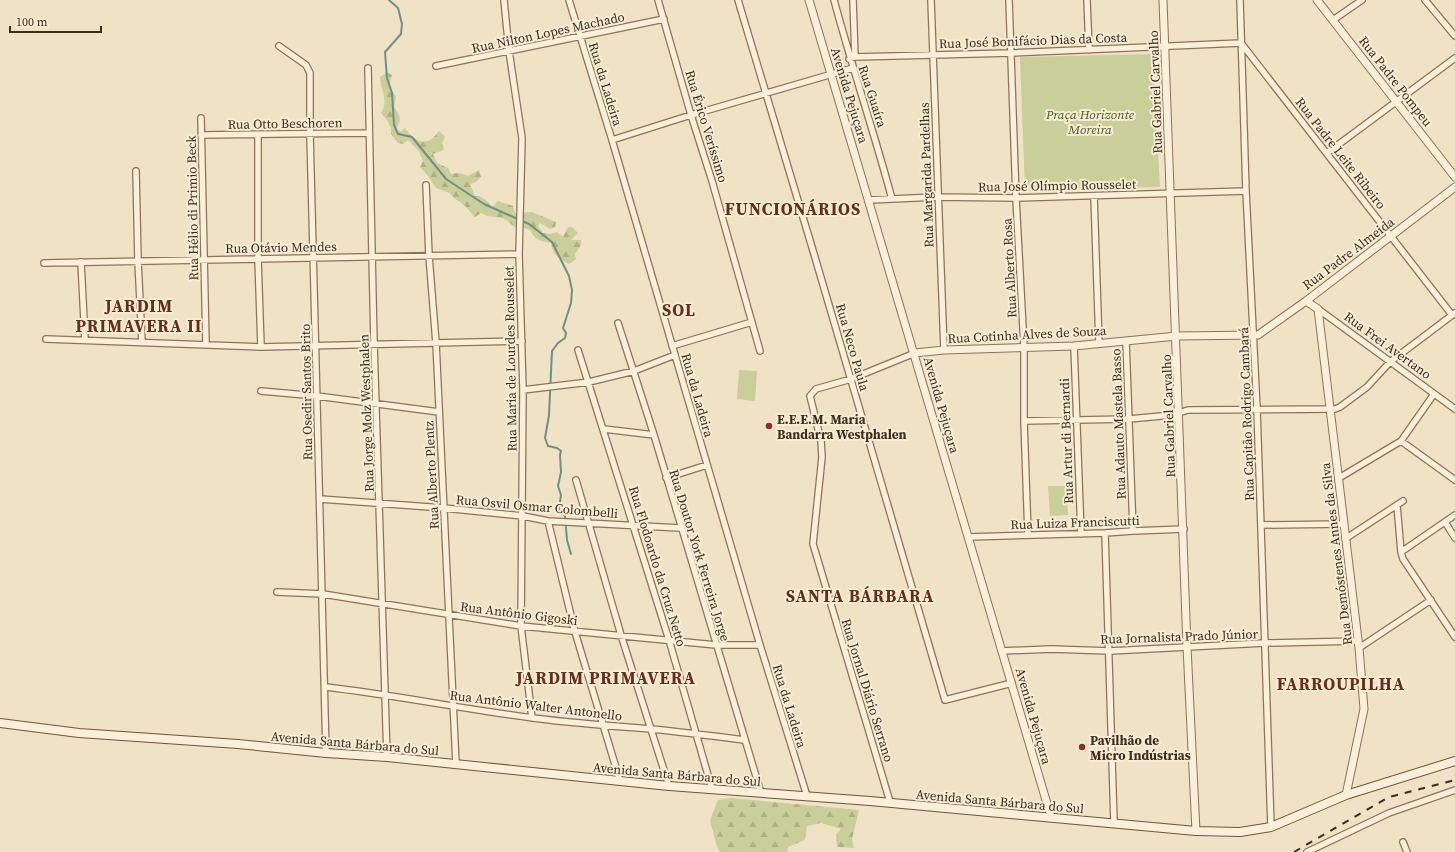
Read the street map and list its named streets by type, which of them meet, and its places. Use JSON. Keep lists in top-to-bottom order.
{
  "streets": {
    "main road": ["Avenida Santa Bárbara do Sul"],
    "street": [
      "Rua Nilton Lopes Machado",
      "Rua José Bonifácio Dias da Costa",
      "Rua Padre Pompeu",
      "Rua da Ladeira",
      "Rua Gabriel Carvalho",
      "Avenida Pejuçara",
      "Rua Guaíra",
      "Rua Otto Beschoren",
      "Rua Érico Veríssimo",
      "Rua Padre Leite Ribeiro",
      "Rua Margarida Pardelhas",
      "Rua José Olímpio Rousselet",
      "Rua Hélio di Primio Beck",
      "Rua Otávio Mendes",
      "Rua Padre Almeida",
      "Rua Alberto Rosa",
      "Rua Cotinha Alves de Souza",
      "Rua Frei Avertano",
      "Rua Neco Paula",
      "Rua Maria de Lourdes Rousselet",
      "Rua Osedir Santos Brito",
      "Rua Jorge Molz Westphalen",
      "Rua Capitão Rodrigo Cambará",
      "Rua Adauto Mastela Basso",
      "Rua Artur di Bernardi",
      "Rua Alberto Plentz",
      "Rua Osvil Osmar Colombelli",
      "Rua Luiza Franciscutti",
      "Rua Demóstenes Annes da Silva",
      "Rua Doutor York Ferreira Jorge",
      "Rua Flodoardo da Cruz Netto",
      "Rua Antônio Gigoski",
      "Rua Jornalista Prado Júnior",
      "Rua Jornal Diário Serrano",
      "Rua Antônio Walter Antonello"
    ]
  },
  "crossings": [
    ["Rua Nilton Lopes Machado", "Rua da Ladeira"],
    ["Rua Nilton Lopes Machado", "Rua Érico Veríssimo"],
    ["Rua Nilton Lopes Machado", "Rua Maria de Lourdes Rousselet"],
    ["Rua José Bonifácio Dias da Costa", "Rua Gabriel Carvalho"],
    ["Rua José Bonifácio Dias da Costa", "Rua Guaíra"],
    ["Rua José Bonifácio Dias da Costa", "Rua Padre Leite Ribeiro"],
    ["Rua José Bonifácio Dias da Costa", "Rua Margarida Pardelhas"],
    ["Rua José Bonifácio Dias da Costa", "Rua Alberto Rosa"],
    ["Rua José Bonifácio Dias da Costa", "Rua Capitão Rodrigo Cambará"],
    ["Rua da Ladeira", "Rua Antônio Gigoski"],
    ["Rua da Ladeira", "Avenida Santa Bárbara do Sul"],
    ["Rua Gabriel Carvalho", "Rua José Olímpio Rousselet"],
    ["Rua Gabriel Carvalho", "Rua Cotinha Alves de Souza"],
    ["Rua Gabriel Carvalho", "Rua Luiza Franciscutti"],
    ["Rua Gabriel Carvalho", "Rua Jornalista Prado Júnior"],
    ["Rua Gabriel Carvalho", "Avenida Santa Bárbara do Sul"],
    ["Avenida Pejuçara", "Rua José Olímpio Rousselet"],
    ["Avenida Pejuçara", "Rua Cotinha Alves de Souza"],
    ["Avenida Pejuçara", "Rua Neco Paula"],
    ["Avenida Pejuçara", "Rua Luiza Franciscutti"],
    ["Avenida Pejuçara", "Rua Jornalista Prado Júnior"],
    ["Avenida Pejuçara", "Avenida Santa Bárbara do Sul"],
    ["Rua Guaíra", "Rua José Olímpio Rousselet"],
    ["Rua Otto Beschoren", "Rua Hélio di Primio Beck"],
    ["Rua Otto Beschoren", "Rua Osedir Santos Brito"],
    ["Rua Otto Beschoren", "Rua Jorge Molz Westphalen"],
    ["Rua Padre Leite Ribeiro", "Rua Padre Almeida"],
    ["Rua Padre Leite Ribeiro", "Rua Capitão Rodrigo Cambará"],
    ["Rua Margarida Pardelhas", "Rua José Olímpio Rousselet"],
    ["Rua Margarida Pardelhas", "Rua Cotinha Alves de Souza"],
    ["Rua José Olímpio Rousselet", "Rua Alberto Rosa"],
    ["Rua José Olímpio Rousselet", "Rua Capitão Rodrigo Cambará"],
    ["Rua Hélio di Primio Beck", "Rua Otávio Mendes"],
    ["Rua Otávio Mendes", "Rua Maria de Lourdes Rousselet"],
    ["Rua Otávio Mendes", "Rua Osedir Santos Brito"],
    ["Rua Otávio Mendes", "Rua Jorge Molz Westphalen"],
    ["Rua Otávio Mendes", "Rua Alberto Plentz"],
    ["Rua Padre Almeida", "Rua Cotinha Alves de Souza"],
    ["Rua Padre Almeida", "Rua Frei Avertano"],
    ["Rua Padre Almeida", "Rua Capitão Rodrigo Cambará"],
    ["Rua Alberto Rosa", "Rua Cotinha Alves de Souza"],
    ["Rua Alberto Rosa", "Rua Luiza Franciscutti"],
    ["Rua Cotinha Alves de Souza", "Rua Neco Paula"],
    ["Rua Cotinha Alves de Souza", "Rua Capitão Rodrigo Cambará"],
    ["Rua Cotinha Alves de Souza", "Rua Adauto Mastela Basso"],
    ["Rua Cotinha Alves de Souza", "Rua Artur di Bernardi"],
    ["Rua Cotinha Alves de Souza", "Rua Jornal Diário Serrano"],
    ["Rua Frei Avertano", "Rua Demóstenes Annes da Silva"],
    ["Rua Maria de Lourdes Rousselet", "Rua Osvil Osmar Colombelli"],
    ["Rua Maria de Lourdes Rousselet", "Rua Antônio Gigoski"],
    ["Rua Maria de Lourdes Rousselet", "Rua Antônio Walter Antonello"],
    ["Rua Osedir Santos Brito", "Rua Osvil Osmar Colombelli"],
    ["Rua Osedir Santos Brito", "Rua Antônio Gigoski"],
    ["Rua Osedir Santos Brito", "Rua Antônio Walter Antonello"],
    ["Rua Osedir Santos Brito", "Avenida Santa Bárbara do Sul"],
    ["Rua Jorge Molz Westphalen", "Rua Osvil Osmar Colombelli"],
    ["Rua Jorge Molz Westphalen", "Rua Antônio Gigoski"],
    ["Rua Jorge Molz Westphalen", "Rua Antônio Walter Antonello"],
    ["Rua Jorge Molz Westphalen", "Avenida Santa Bárbara do Sul"],
    ["Rua Capitão Rodrigo Cambará", "Rua Jornalista Prado Júnior"],
    ["Rua Capitão Rodrigo Cambará", "Avenida Santa Bárbara do Sul"],
    ["Rua Adauto Mastela Basso", "Rua Luiza Franciscutti"],
    ["Rua Artur di Bernardi", "Rua Luiza Franciscutti"],
    ["Rua Alberto Plentz", "Rua Osvil Osmar Colombelli"],
    ["Rua Alberto Plentz", "Rua Antônio Gigoski"],
    ["Rua Alberto Plentz", "Rua Antônio Walter Antonello"],
    ["Rua Alberto Plentz", "Avenida Santa Bárbara do Sul"],
    ["Rua Osvil Osmar Colombelli", "Rua Doutor York Ferreira Jorge"],
    ["Rua Osvil Osmar Colombelli", "Rua Flodoardo da Cruz Netto"],
    ["Rua Demóstenes Annes da Silva", "Rua Jornalista Prado Júnior"],
    ["Rua Demóstenes Annes da Silva", "Avenida Santa Bárbara do Sul"],
    ["Rua Doutor York Ferreira Jorge", "Rua Antônio Gigoski"],
    ["Rua Doutor York Ferreira Jorge", "Rua Antônio Walter Antonello"],
    ["Rua Doutor York Ferreira Jorge", "Avenida Santa Bárbara do Sul"],
    ["Rua Flodoardo da Cruz Netto", "Rua Antônio Gigoski"],
    ["Rua Flodoardo da Cruz Netto", "Rua Antônio Walter Antonello"],
    ["Rua Flodoardo da Cruz Netto", "Avenida Santa Bárbara do Sul"],
    ["Rua Jornal Diário Serrano", "Avenida Santa Bárbara do Sul"]
  ],
  "districts": [
    "FUNCIONÁRIOS",
    "JARDIM PRIMAVERA II",
    "SOL",
    "SANTA BÁRBARA",
    "JARDIM PRIMAVERA",
    "FARROUPILHA"
  ],
  "parks": ["Praça Horizonte Moreira"],
  "places": ["E.E.E.M. Maria Bandarra Westphalen", "Pavilhão de Micro Indústrias"],
  "scale_bar": "100 m"
}
